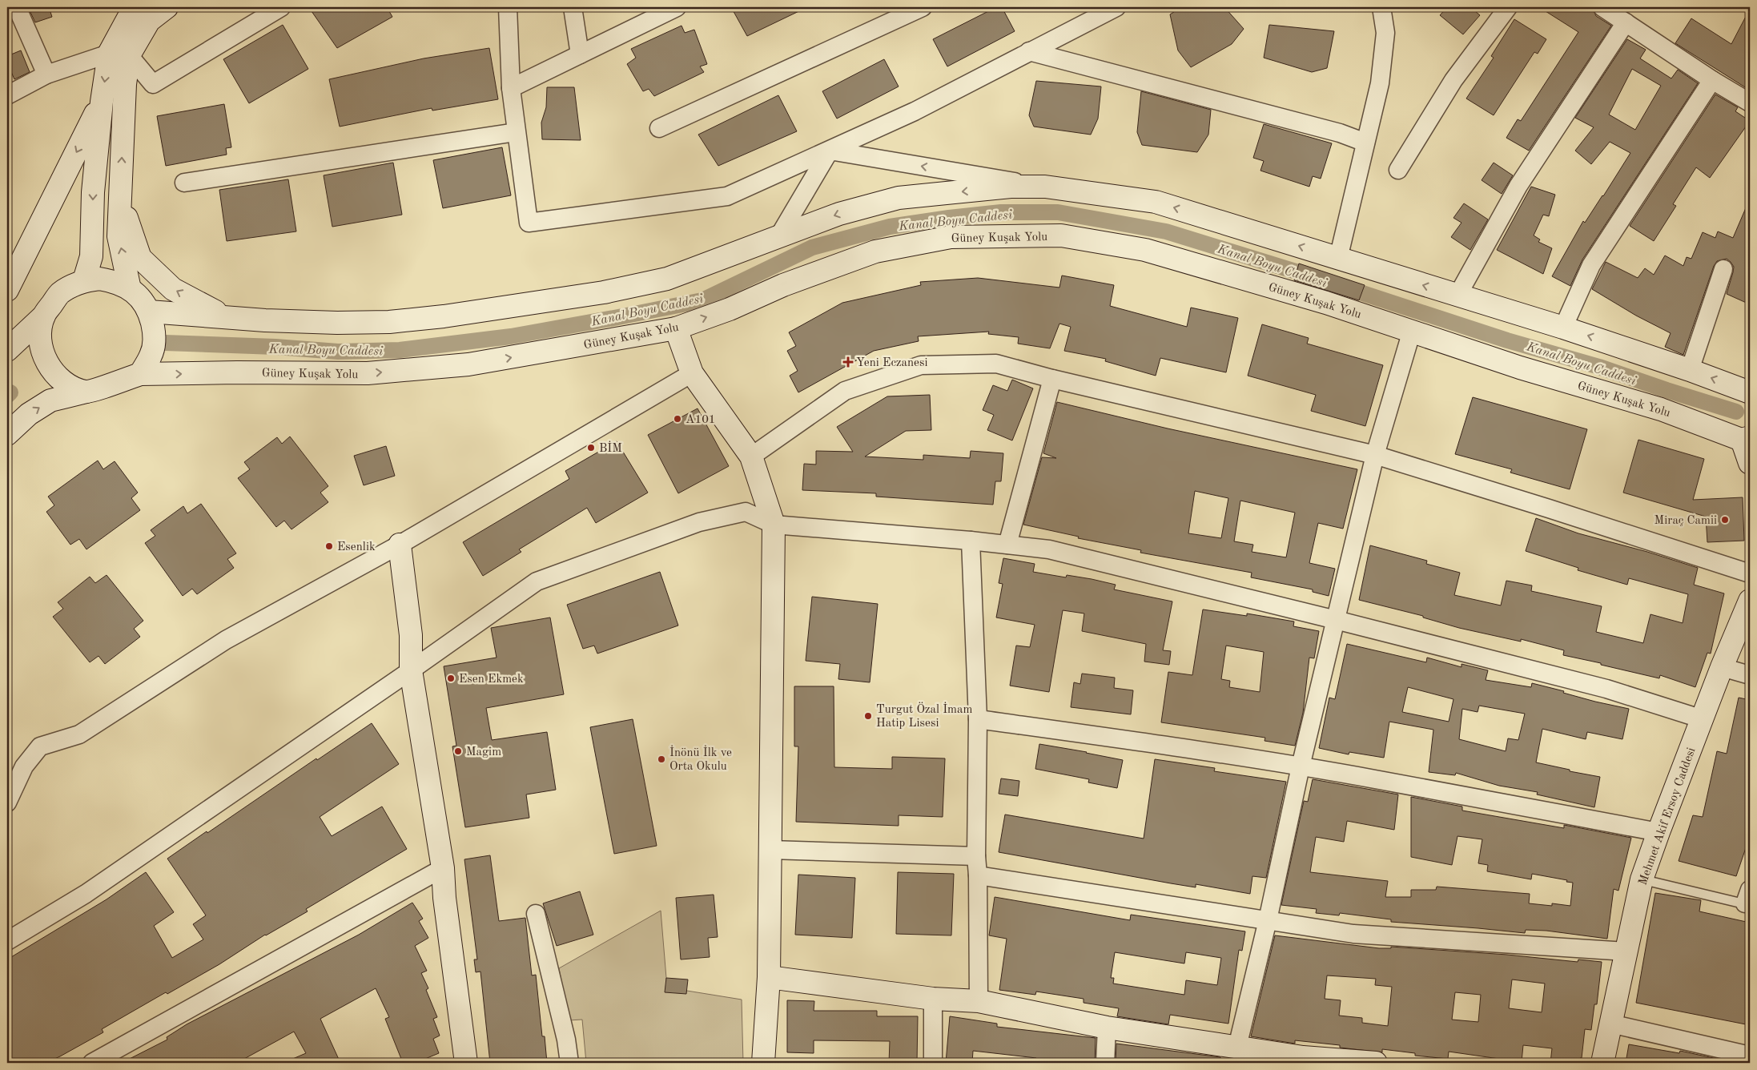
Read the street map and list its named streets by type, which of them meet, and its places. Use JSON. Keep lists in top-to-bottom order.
{
  "streets": {
    "main road": ["Güney Kuşak Yolu", "Mehmet Akif Ersoy Caddesi"]
  },
  "water": ["Kanal Boyu Caddesi"],
  "places": {
    "health": ["Yeni Eczanesi"],
    "other": [
      "A101",
      "BİM",
      "Miraç Camii",
      "Esenlik",
      "Esen Ekmek",
      "Turgut Özal İmam Hatip Lisesi",
      "Magim",
      "İnönü İlk ve Orta Okulu"
    ]
  }
}
